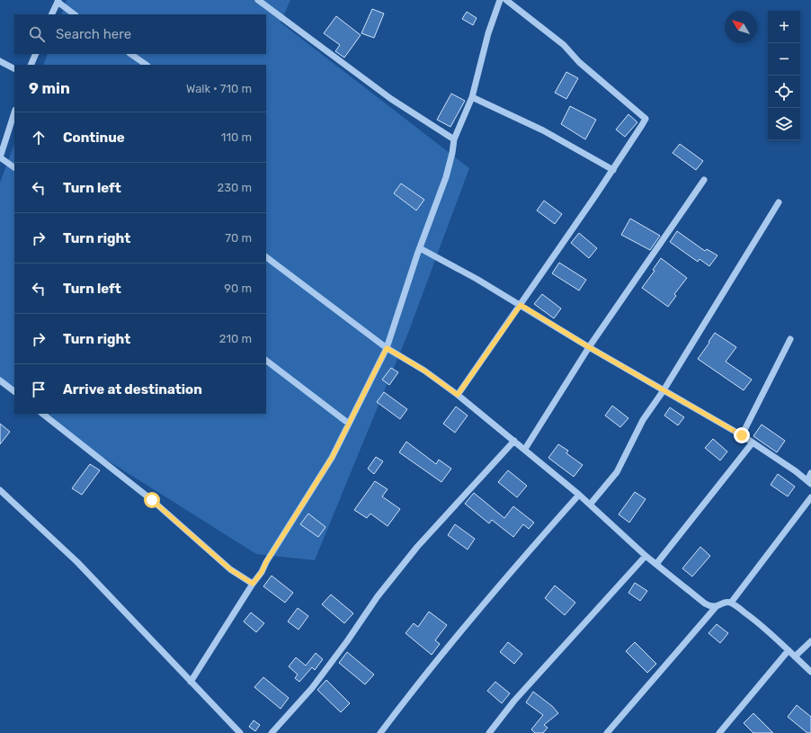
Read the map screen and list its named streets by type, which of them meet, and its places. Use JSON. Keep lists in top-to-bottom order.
{
  "north": "top left",
  "page": {
    "map_buttons": ["+", "−"],
    "search": "Search here",
    "heading": ["9 min", "Walk · 710 m"],
    "list": [
      ["Continue", "110 m"],
      ["Turn left", "230 m"],
      ["Turn right", "70 m"],
      ["Turn left", "90 m"],
      ["Turn right", "210 m"],
      "Arrive at destination"
    ]
  }
}
